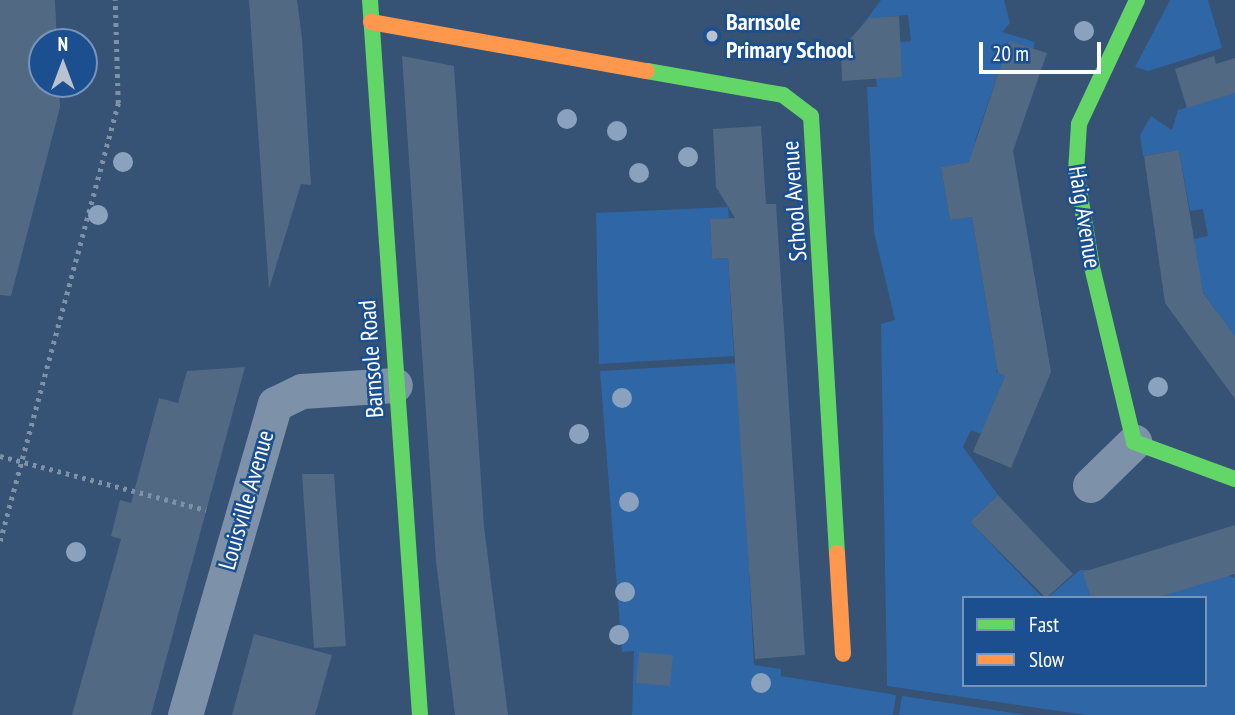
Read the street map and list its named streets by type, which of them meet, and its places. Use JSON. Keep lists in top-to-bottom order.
{
  "streets": {
    "street": [
      "School Avenue",
      "Haig Avenue",
      "Barnsole Road",
      "Louisville Avenue"
    ]
  },
  "crossings": [
    ["School Avenue", "Barnsole Road"],
    ["Barnsole Road", "Louisville Avenue"]
  ],
  "places": ["Barnsole Primary School"],
  "legend": ["Fast", "Slow"],
  "scale_bar": "20 m",
  "north": "top"
}
